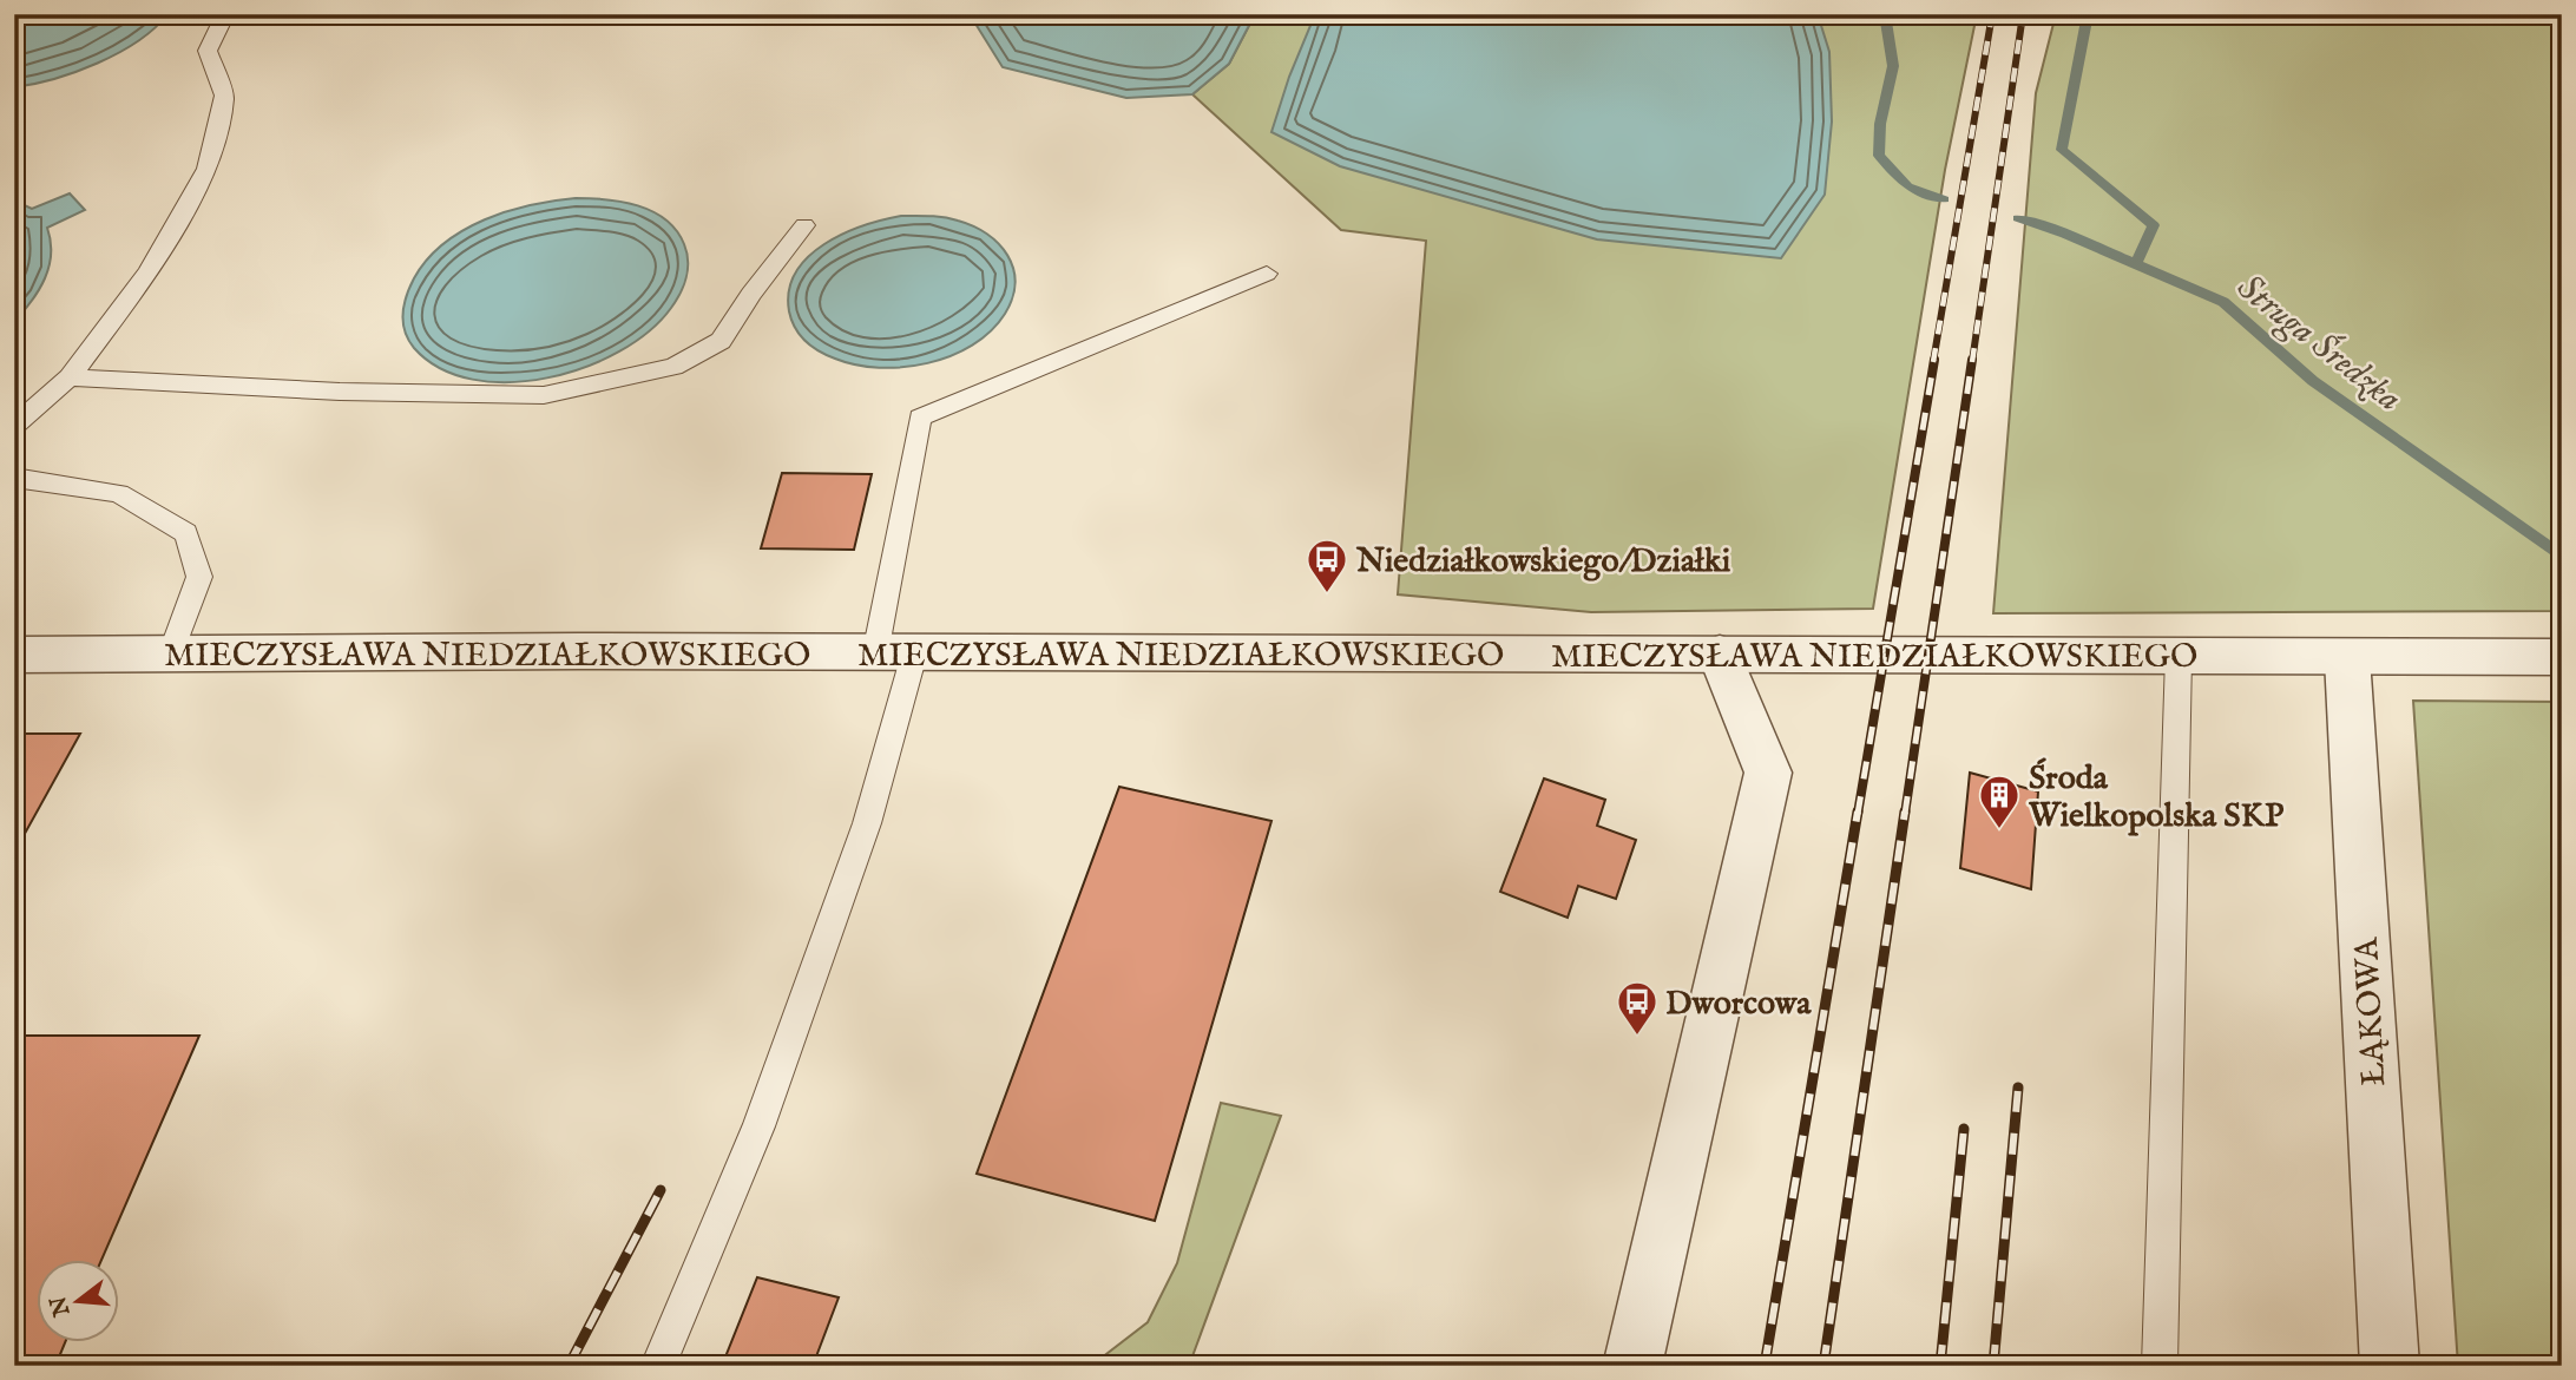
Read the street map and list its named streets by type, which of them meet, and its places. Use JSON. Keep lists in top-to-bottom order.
{
  "streets": {
    "street": ["MIECZYSŁAWA NIEDZIAŁKOWSKIEGO", "ŁĄKOWA"]
  },
  "crossings": [
    ["MIECZYSŁAWA NIEDZIAŁKOWSKIEGO", "ŁĄKOWA"]
  ],
  "water": ["Struga Średzka"],
  "places": {
    "bus stop": ["Niedziałkowskiego/Działki", "Dworcowa"],
    "building": ["Środa Wielkopolska SKP"]
  },
  "north": "left"
}
